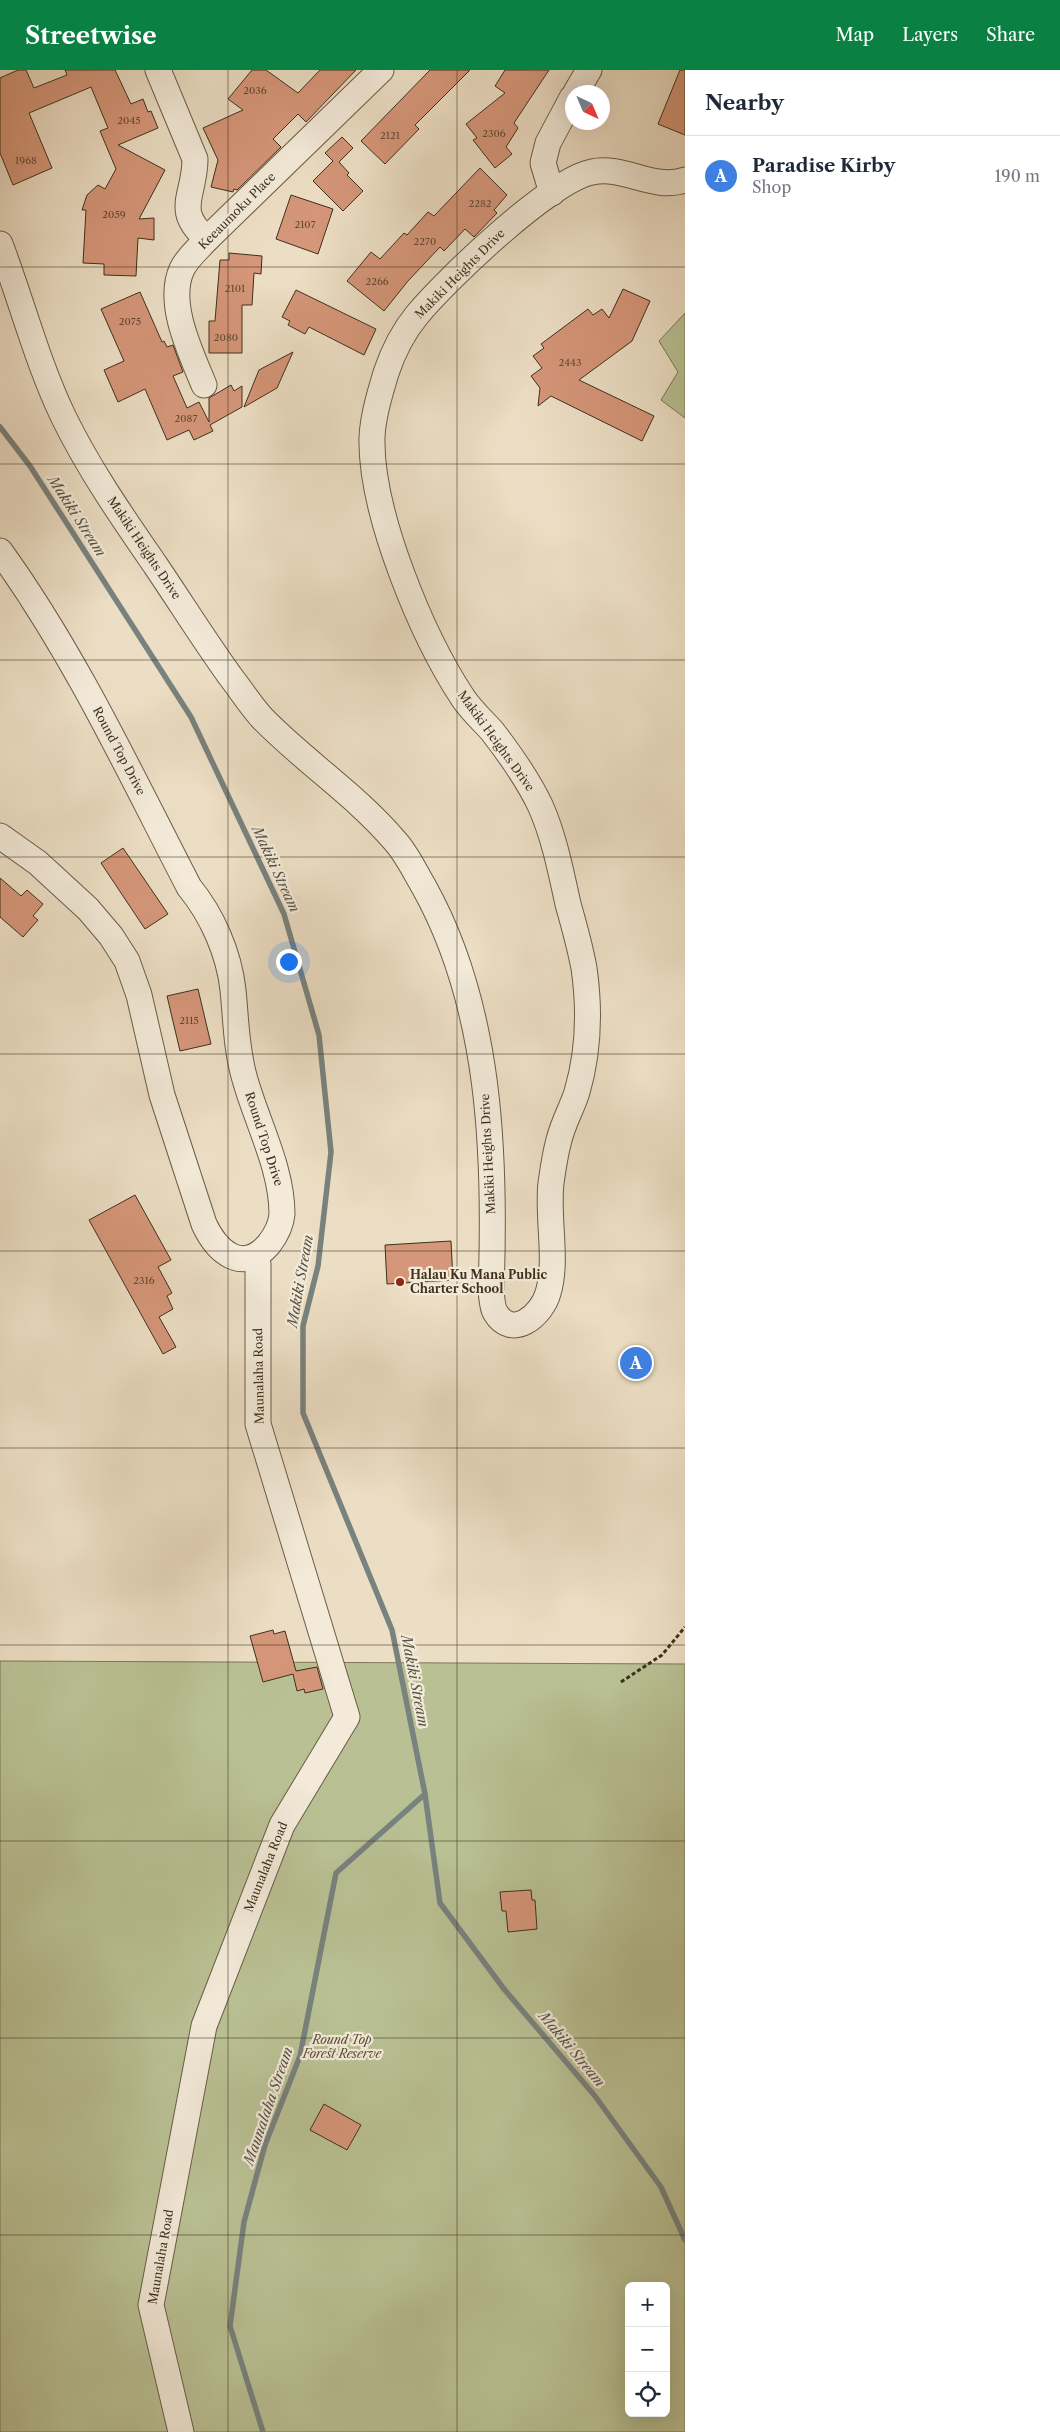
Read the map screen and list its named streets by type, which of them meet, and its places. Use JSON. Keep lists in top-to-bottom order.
{
  "streets": {
    "street": [
      "Keeaumoku Place",
      "Makiki Heights Drive",
      "Round Top Drive",
      "Maunalaha Road"
    ]
  },
  "crossings": [
    ["Round Top Drive", "Maunalaha Road"]
  ],
  "water": ["Makiki Stream", "Maunalaha Stream"],
  "parks": ["Round Top Forest Reserve"],
  "places": ["Halau Ku Mana Public Charter School"],
  "house_numbers": [
    "2036",
    "2045",
    "2306",
    "2121",
    "1968",
    "2282",
    "2059",
    "2107",
    "2270",
    "2266",
    "2101",
    "2075",
    "2080",
    "2443",
    "2087",
    "2115",
    "2316"
  ],
  "north": "bottom right",
  "page": {
    "header": "Streetwise",
    "nav": ["Map", "Layers", "Share"],
    "heading": "Nearby",
    "list": [
      {
        "mark": "A",
        "name": "Paradise Kirby",
        "note": "Shop",
        "value": "190 m"
      }
    ],
    "pins": "A",
    "map_buttons": ["+", "−"]
  }
}
